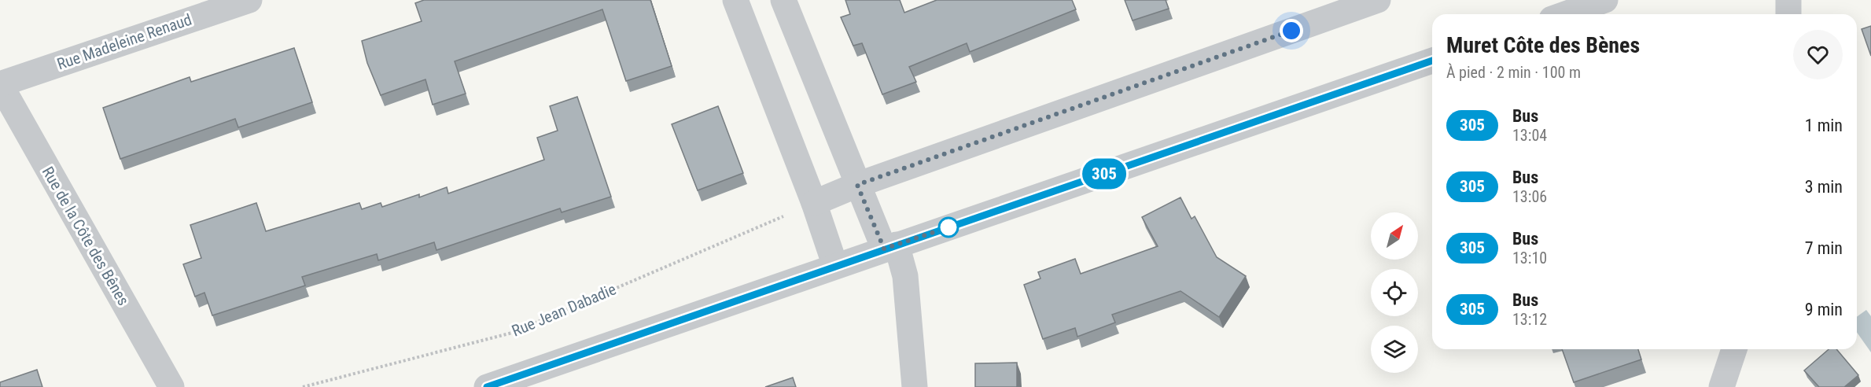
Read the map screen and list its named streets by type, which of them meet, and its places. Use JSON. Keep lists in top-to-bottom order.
{
  "streets": {
    "street": ["Rue Madeleine Renaud", "Rue de la Côte des Bênes"],
    "path": ["Rue Jean Dabadie"]
  },
  "crossings": [
    ["Rue Madeleine Renaud", "Rue de la Côte des Bênes"]
  ],
  "lines": ["bus line 305"],
  "north": "top right",
  "page": {
    "on_map": "305",
    "heading": ["Muret Côte des Bènes", "À pied · 2 min · 100 m"],
    "list": [
      {
        "mark": "305",
        "name": "Bus",
        "note": "13:04",
        "value": "1 min"
      },
      {
        "mark": "305",
        "name": "Bus",
        "note": "13:06",
        "value": "3 min"
      },
      {
        "mark": "305",
        "name": "Bus",
        "note": "13:10",
        "value": "7 min"
      },
      {
        "mark": "305",
        "name": "Bus",
        "note": "13:12",
        "value": "9 min"
      }
    ]
  }
}
